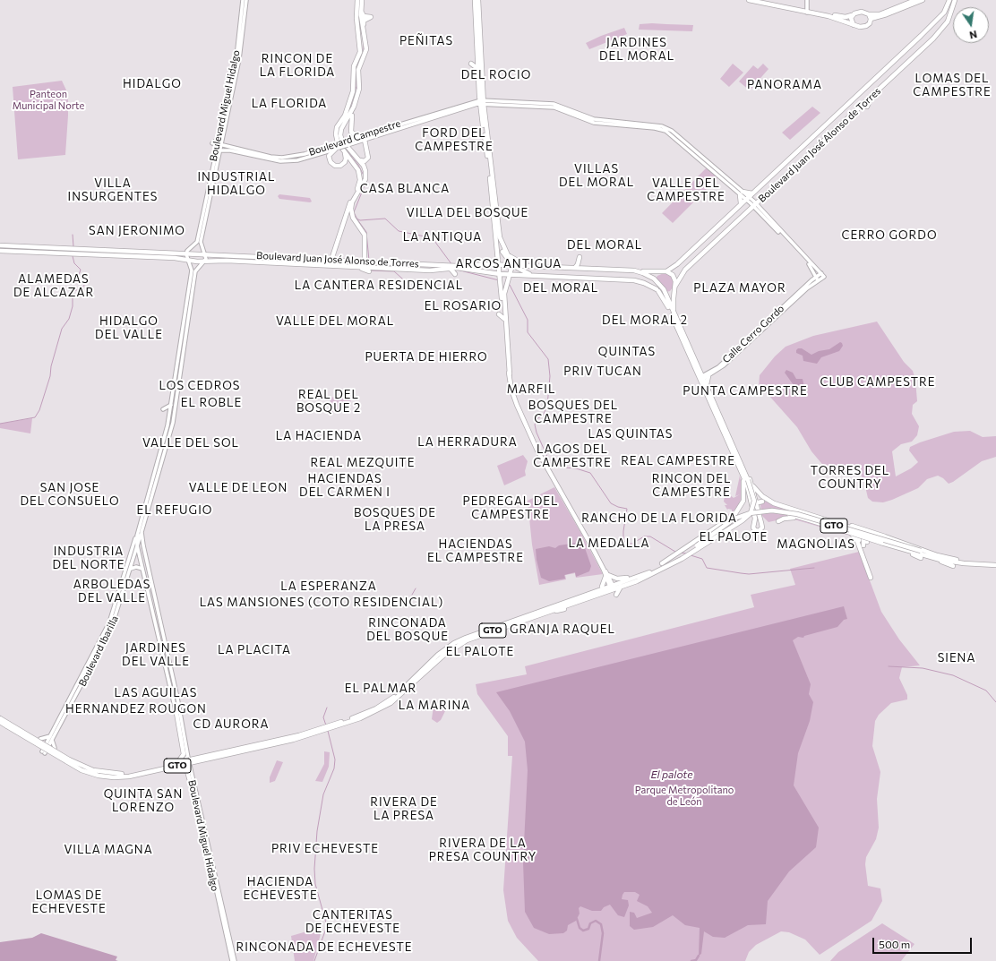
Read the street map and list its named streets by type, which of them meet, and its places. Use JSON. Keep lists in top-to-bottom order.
{
  "streets": {
    "main road": [
      "Boulevard Miguel Hidalgo",
      "Boulevard Campestre",
      "Boulevard Juan José Alonso de Torres",
      "Calle Cerro Gordo",
      "GTO",
      "Boulevard Ibarilla"
    ]
  },
  "crossings": [
    ["Boulevard Miguel Hidalgo", "Boulevard Campestre"],
    ["Boulevard Miguel Hidalgo", "Boulevard Juan José Alonso de Torres"],
    ["Boulevard Miguel Hidalgo", "Boulevard Ibarilla"],
    ["Boulevard Campestre", "Boulevard Juan José Alonso de Torres"],
    ["Boulevard Campestre", "Calle Cerro Gordo"]
  ],
  "districts": [
    "PEÑITAS",
    "JARDINES DEL MORAL",
    "RINCON DE LA FLORIDA",
    "DEL ROCIO",
    "LOMAS DEL CAMPESTRE",
    "HIDALGO",
    "PANORAMA",
    "LA FLORIDA",
    "FORD DEL CAMPESTRE",
    "VILLAS DEL MORAL",
    "INDUSTRIAL HIDALGO",
    "VILLA INSURGENTES",
    "VALLE DEL CAMPESTRE",
    "CASA BLANCA",
    "VILLA DEL BOSQUE",
    "SAN JERONIMO",
    "CERRO GORDO",
    "LA ANTIQUA",
    "DEL MORAL",
    "ARCOS ANTIGUA",
    "ALAMEDAS DE ALCAZAR",
    "LA CANTERA RESIDENCIAL",
    "DEL MORAL",
    "PLAZA MAYOR",
    "EL ROSARIO",
    "DEL MORAL 2",
    "HIDALGO DEL VALLE",
    "VALLE DEL MORAL",
    "QUINTAS",
    "PUERTA DE HIERRO",
    "PRIV TUCAN",
    "CLUB CAMPESTRE",
    "LOS CEDROS",
    "MARFIL",
    "PUNTA CAMPESTRE",
    "REAL DEL BOSQUE 2",
    "EL ROBLE",
    "BOSQUES DEL CAMPESTRE",
    "LAS QUINTAS",
    "LA HACIENDA",
    "LA HERRADURA",
    "VALLE DEL SOL",
    "LAGOS DEL CAMPESTRE",
    "REAL CAMPESTRE",
    "REAL MEZQUITE",
    "TORRES DEL COUNTRY",
    "HACIENDAS DEL CARMEN I",
    "RINCON DEL CAMPESTRE",
    "SAN JOSE DEL CONSUELO",
    "VALLE DE LEON",
    "PEDREGAL DEL CAMPESTRE",
    "EL REFUGIO",
    "BOSQUES DE LA PRESA",
    "RANCHO DE LA FLORIDA",
    "EL PALOTE",
    "LA MEDALLA",
    "HACIENDAS EL CAMPESTRE",
    "MAGNOLIAS",
    "INDUSTRIA DEL NORTE",
    "ARBOLEDAS DEL VALLE",
    "LA ESPERANZA",
    "LAS MANSIONES (COTO RESIDENCIAL)",
    "RINCONADA DEL BOSQUE",
    "GRANJA RAQUEL",
    "JARDINES DEL VALLE",
    "LA PLACITA",
    "EL PALOTE",
    "SIENA",
    "EL PALMAR",
    "LAS AGUILAS",
    "LA MARINA",
    "HERNANDEZ ROUGON",
    "CD AURORA",
    "QUINTA SAN LORENZO",
    "RIVERA DE LA PRESA",
    "RIVERA DE LA PRESA COUNTRY",
    "PRIV ECHEVESTE",
    "VILLA MAGNA",
    "HACIENDA ECHEVESTE",
    "LOMAS DE ECHEVESTE",
    "CANTERITAS DE ECHEVESTE",
    "RINCONADA DE ECHEVESTE"
  ],
  "water": ["El palote"],
  "parks": ["Panteon Municipal Norte", "Parque Metropolitano de León"],
  "scale_bar": "500 m",
  "north": "bottom"
}
